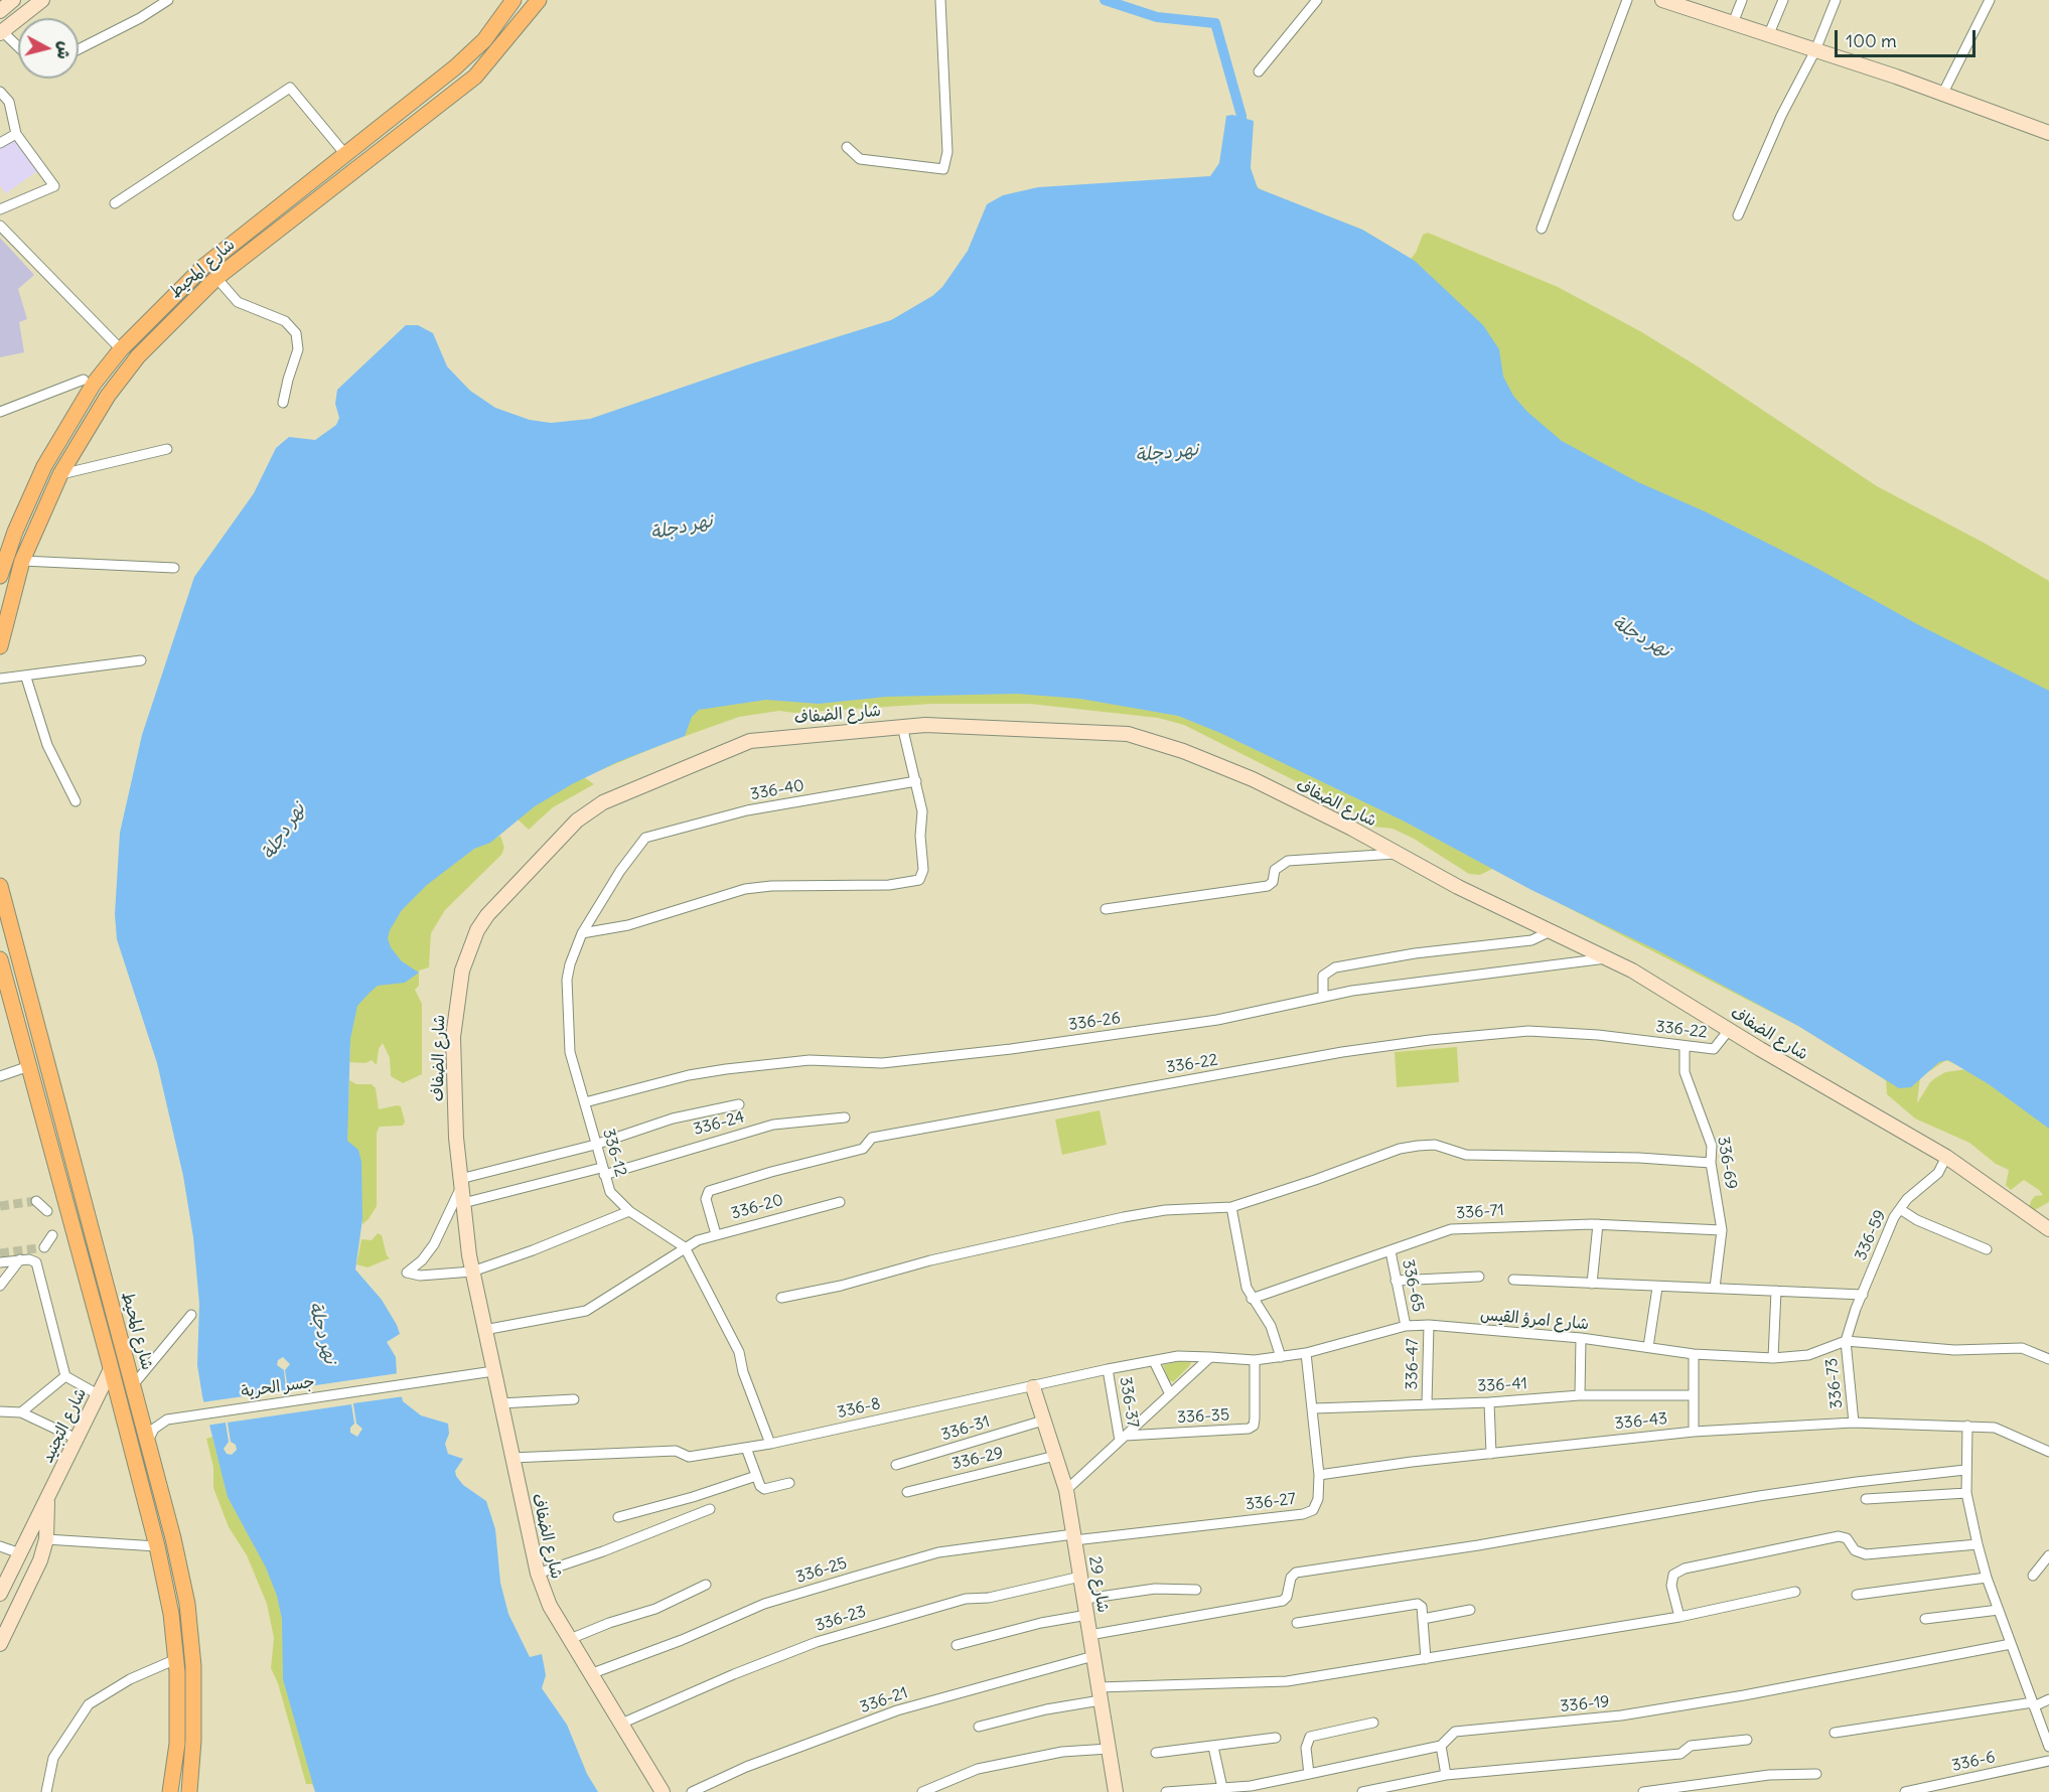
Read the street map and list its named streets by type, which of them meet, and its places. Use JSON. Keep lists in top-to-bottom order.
{
  "streets": {
    "main road": ["شارع المحيط"],
    "street": [
      "شارع الضفاف",
      "336-40",
      "336-26",
      "336-22",
      "336-24",
      "336-12",
      "336-69",
      "336-20",
      "336-71",
      "336-59",
      "336-65",
      "شارع امرؤ القيس",
      "336-47",
      "336-73",
      "336-41",
      "جسر الحرية",
      "336-37",
      "336-8",
      "336-35",
      "336-43",
      "شارع التجنيد",
      "336-31",
      "336-29",
      "336-27",
      "336-25",
      "شارع 29",
      "336-23",
      "336-21",
      "336-19",
      "336-6"
    ]
  },
  "crossings": [
    ["شارع المحيط", "جسر الحرية"],
    ["شارع الضفاف", "336-26"],
    ["شارع الضفاف", "336-22"],
    ["شارع الضفاف", "336-24"],
    ["شارع الضفاف", "336-20"],
    ["شارع الضفاف", "336-59"],
    ["شارع الضفاف", "جسر الحرية"],
    ["شارع الضفاف", "336-8"],
    ["شارع الضفاف", "336-25"],
    ["شارع الضفاف", "336-23"],
    ["336-40", "336-12"],
    ["336-26", "336-12"],
    ["336-22", "336-69"],
    ["336-22", "336-20"],
    ["336-24", "336-12"],
    ["336-12", "336-20"],
    ["336-12", "336-8"],
    ["336-69", "336-71"],
    ["336-71", "336-65"],
    ["336-59", "شارع امرؤ القيس"],
    ["336-59", "336-73"],
    ["336-65", "شارع امرؤ القيس"],
    ["شارع امرؤ القيس", "336-47"],
    ["شارع امرؤ القيس", "336-73"],
    ["شارع امرؤ القيس", "336-8"],
    ["شارع امرؤ القيس", "336-35"],
    ["شارع امرؤ القيس", "336-27"],
    ["336-47", "336-41"],
    ["336-73", "336-43"],
    ["336-41", "336-27"],
    ["336-37", "336-8"],
    ["336-37", "336-35"],
    ["336-8", "شارع 29"],
    ["336-43", "336-27"],
    ["336-31", "شارع 29"],
    ["336-29", "شارع 29"],
    ["336-27", "336-25"],
    ["336-27", "شارع 29"],
    ["336-25", "شارع 29"],
    ["شارع 29", "336-23"],
    ["شارع 29", "336-21"]
  ],
  "water": ["نهر دجلة"],
  "scale_bar": "100 m",
  "north": "right"
}
